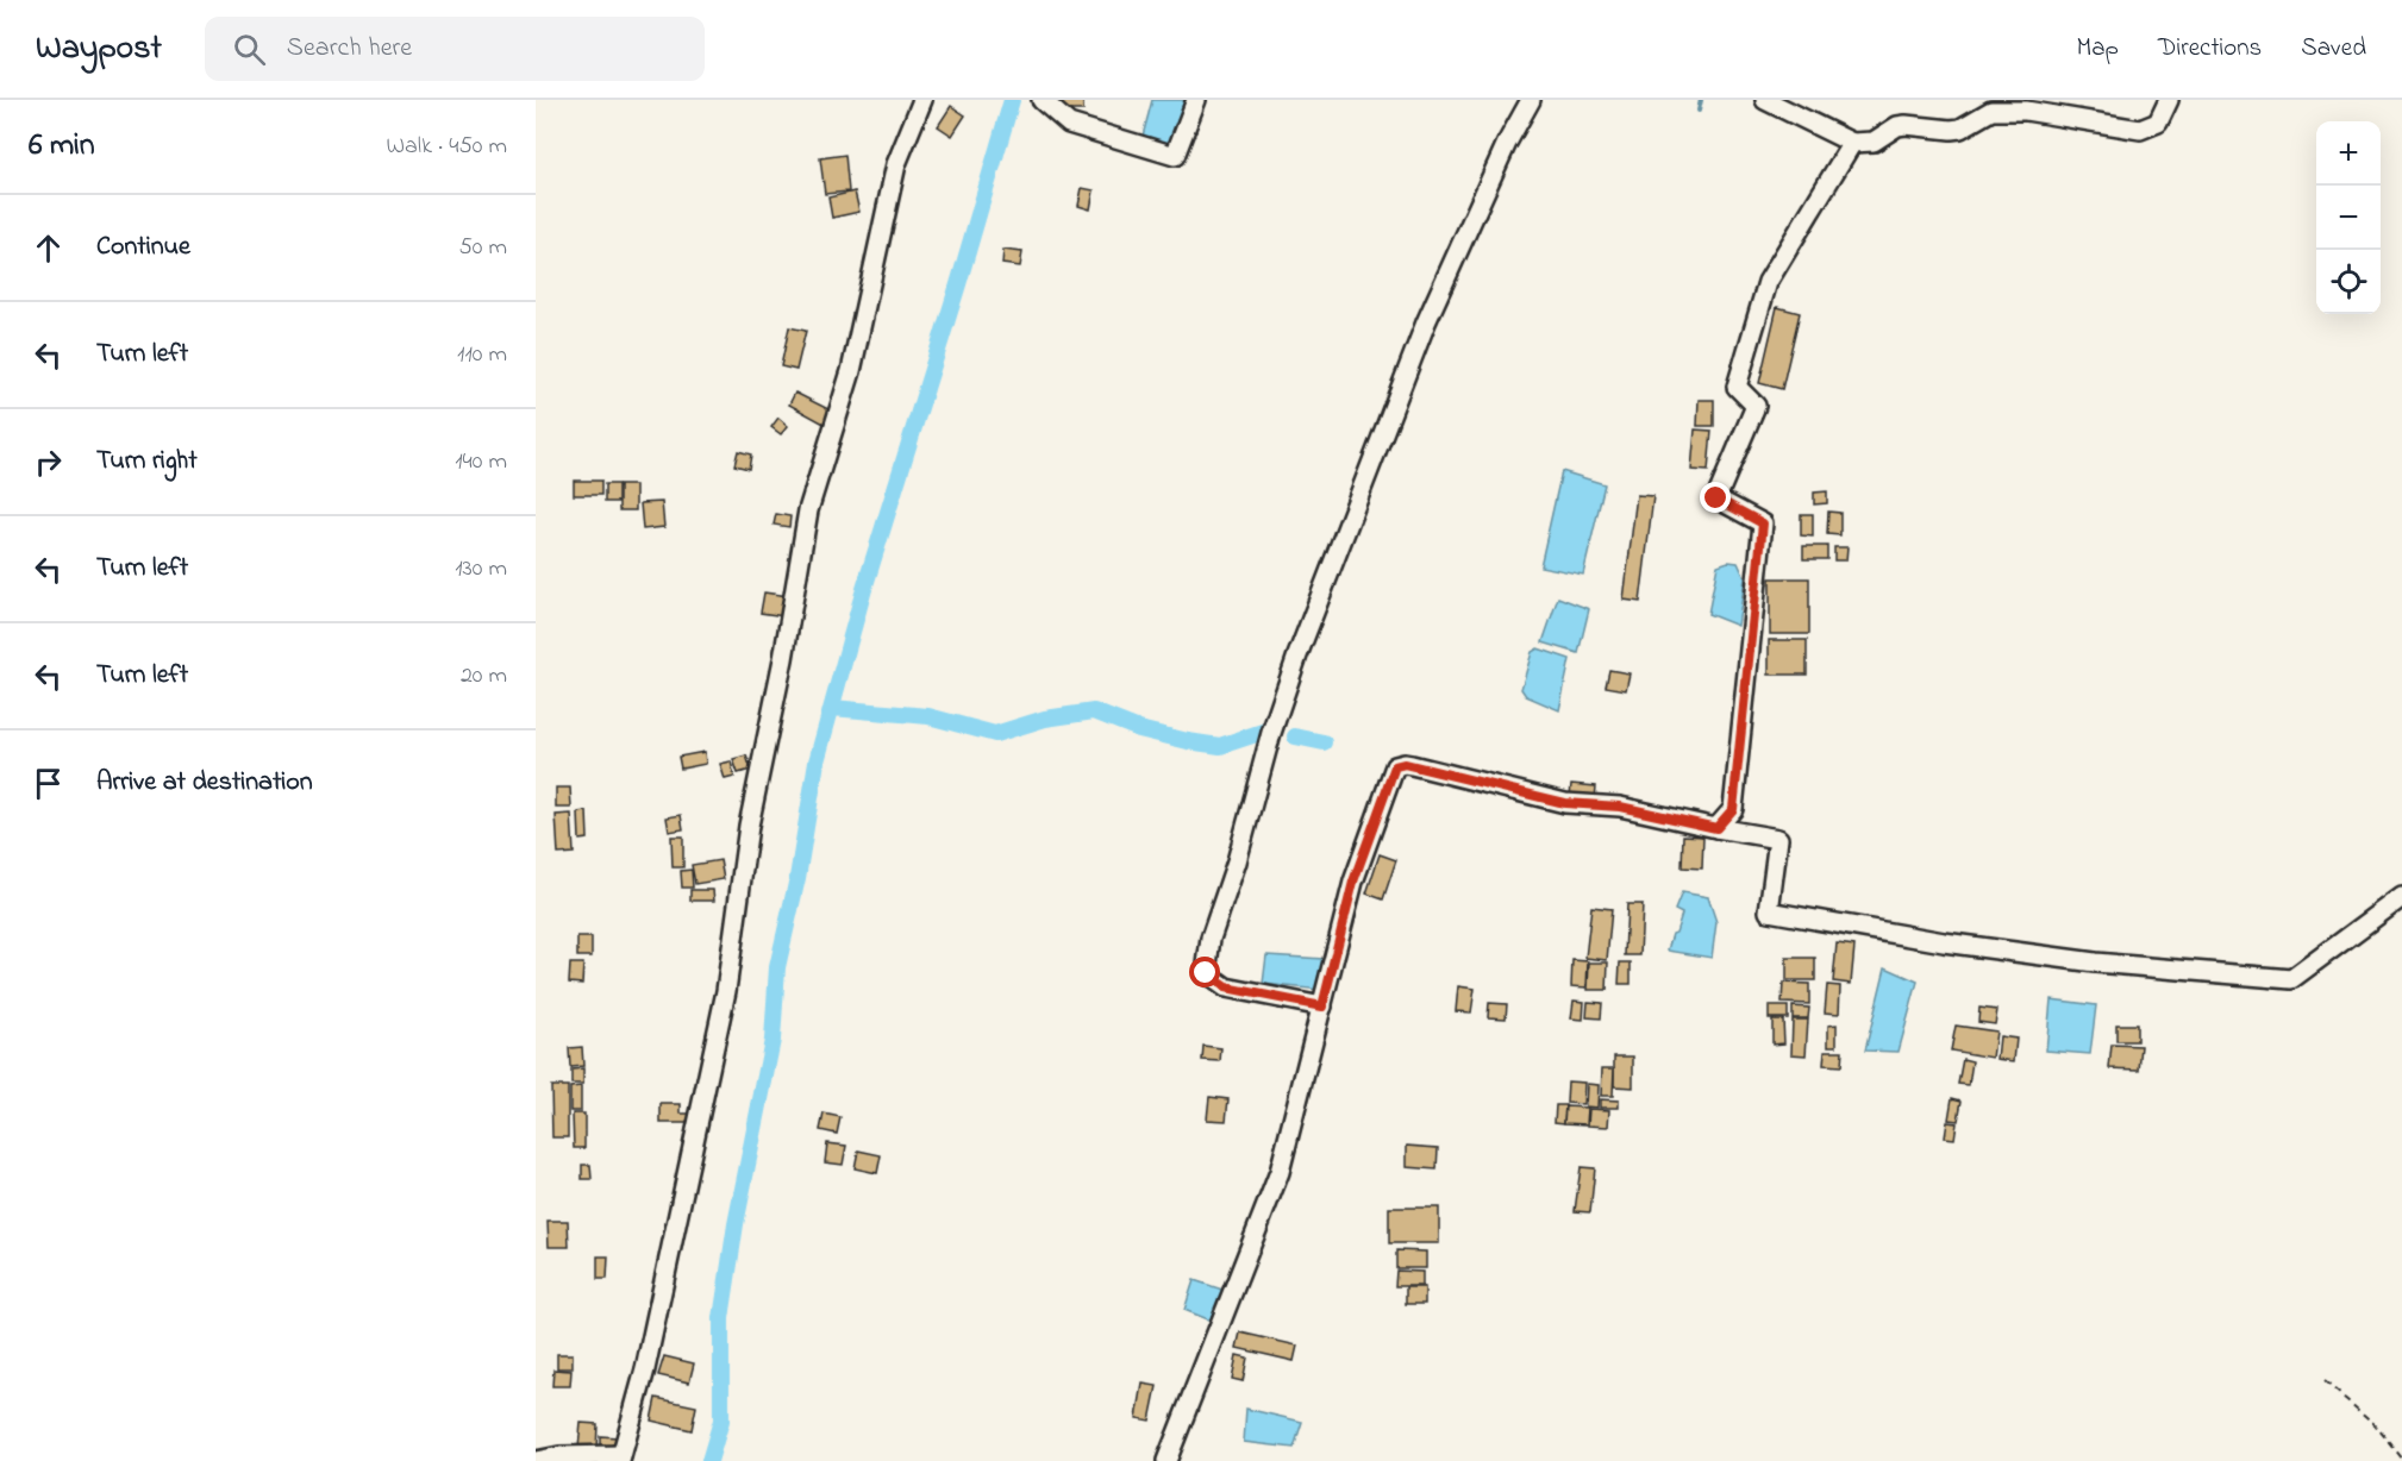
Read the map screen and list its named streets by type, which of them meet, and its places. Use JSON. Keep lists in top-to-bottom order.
{
  "page": {
    "header": "Waypost",
    "search": "Search here",
    "nav": ["Map", "Directions", "Saved"],
    "heading": ["6 min", "Walk · 450 m"],
    "map_buttons": ["+", "−"],
    "list": [
      ["Continue", "50 m"],
      ["Turn left", "110 m"],
      ["Turn right", "140 m"],
      ["Turn left", "130 m"],
      ["Turn left", "20 m"],
      "Arrive at destination"
    ]
  }
}
